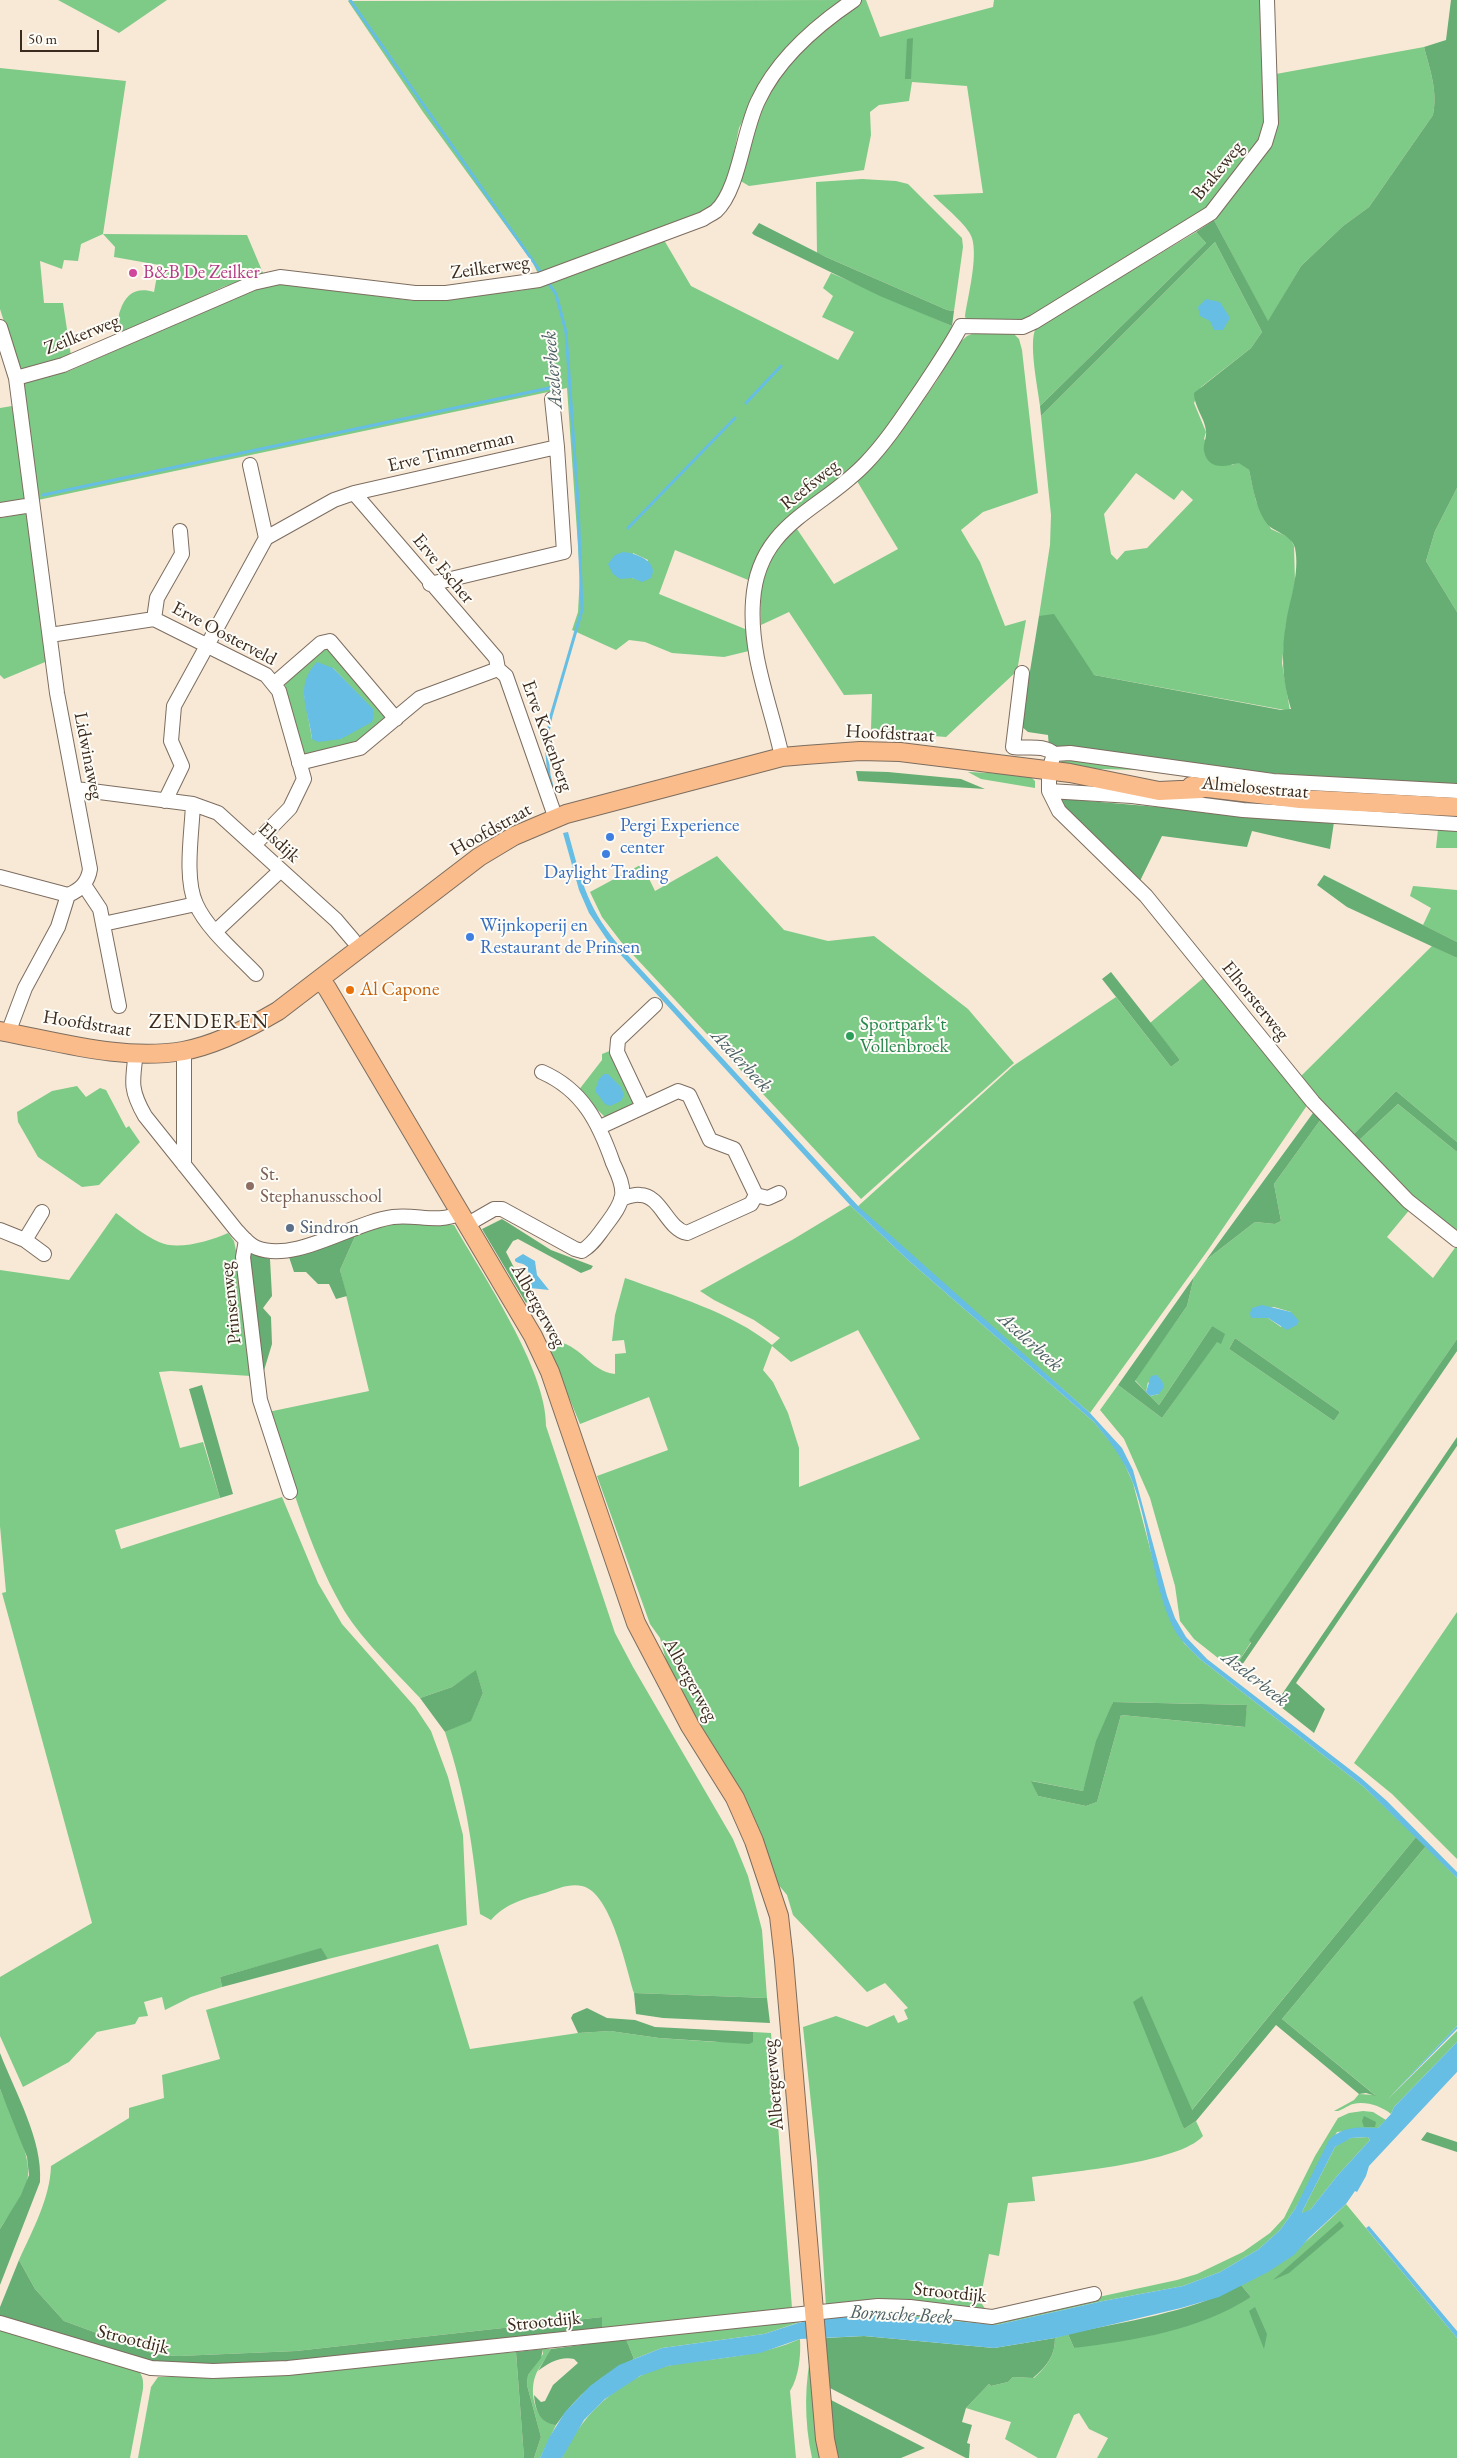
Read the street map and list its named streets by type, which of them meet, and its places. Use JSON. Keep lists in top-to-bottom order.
{
  "streets": {
    "main road": ["Hoofdstraat", "Almelosestraat", "Albergerweg"],
    "street": [
      "Brakeweg",
      "Zeilkerweg",
      "Erve Timmerman",
      "Reefsweg",
      "Erve Escher",
      "Erve Oosterveld",
      "Erve Kokenberg",
      "Lidwinaweg",
      "Elsdijk",
      "Elhorsterweg",
      "Prinsenweg",
      "Strootdijk"
    ]
  },
  "crossings": [
    ["Brakeweg", "Reefsweg"],
    ["Zeilkerweg", "Lidwinaweg"],
    ["Erve Timmerman", "Erve Escher"],
    ["Reefsweg", "Hoofdstraat"],
    ["Erve Escher", "Erve Kokenberg"],
    ["Erve Oosterveld", "Lidwinaweg"],
    ["Erve Oosterveld", "Elsdijk"],
    ["Hoofdstraat", "Erve Kokenberg"],
    ["Hoofdstraat", "Almelosestraat"],
    ["Hoofdstraat", "Elhorsterweg"],
    ["Hoofdstraat", "Albergerweg"],
    ["Lidwinaweg", "Elsdijk"],
    ["Almelosestraat", "Elhorsterweg"],
    ["Prinsenweg", "Albergerweg"],
    ["Albergerweg", "Strootdijk"]
  ],
  "districts": ["ZENDEREN"],
  "water": ["Azelerbeek", "Bornsche Beek"],
  "places": [
    "B&B De Zeilker",
    "Pergi Experience center",
    "Daylight Trading",
    "Wijnkoperij en Restaurant de Prinsen",
    "Al Capone",
    "Sportpark 't Vollenbroek",
    "St. Stephanusschool",
    "Sindron"
  ],
  "scale_bar": "50 m"
}
